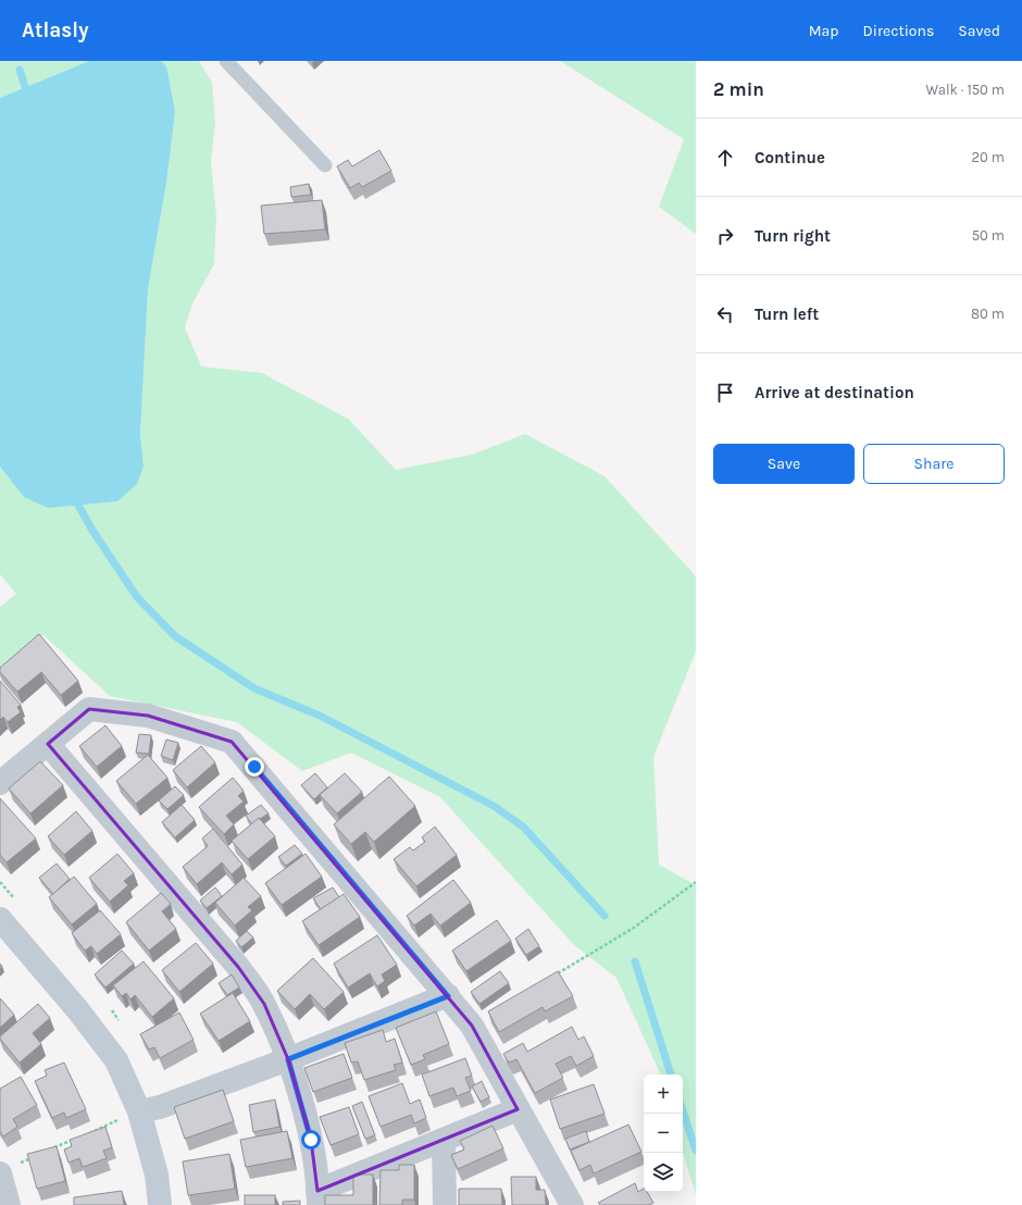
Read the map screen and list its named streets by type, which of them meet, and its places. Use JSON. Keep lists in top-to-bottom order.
{
  "page": {
    "header": "Atlasly",
    "nav": ["Map", "Directions", "Saved"],
    "heading": ["2 min", "Walk · 150 m"],
    "list": [
      ["Continue", "20 m"],
      ["Turn right", "50 m"],
      ["Turn left", "80 m"],
      "Arrive at destination"
    ],
    "buttons": ["Save", "Share"],
    "map_buttons": ["+", "−"]
  }
}
